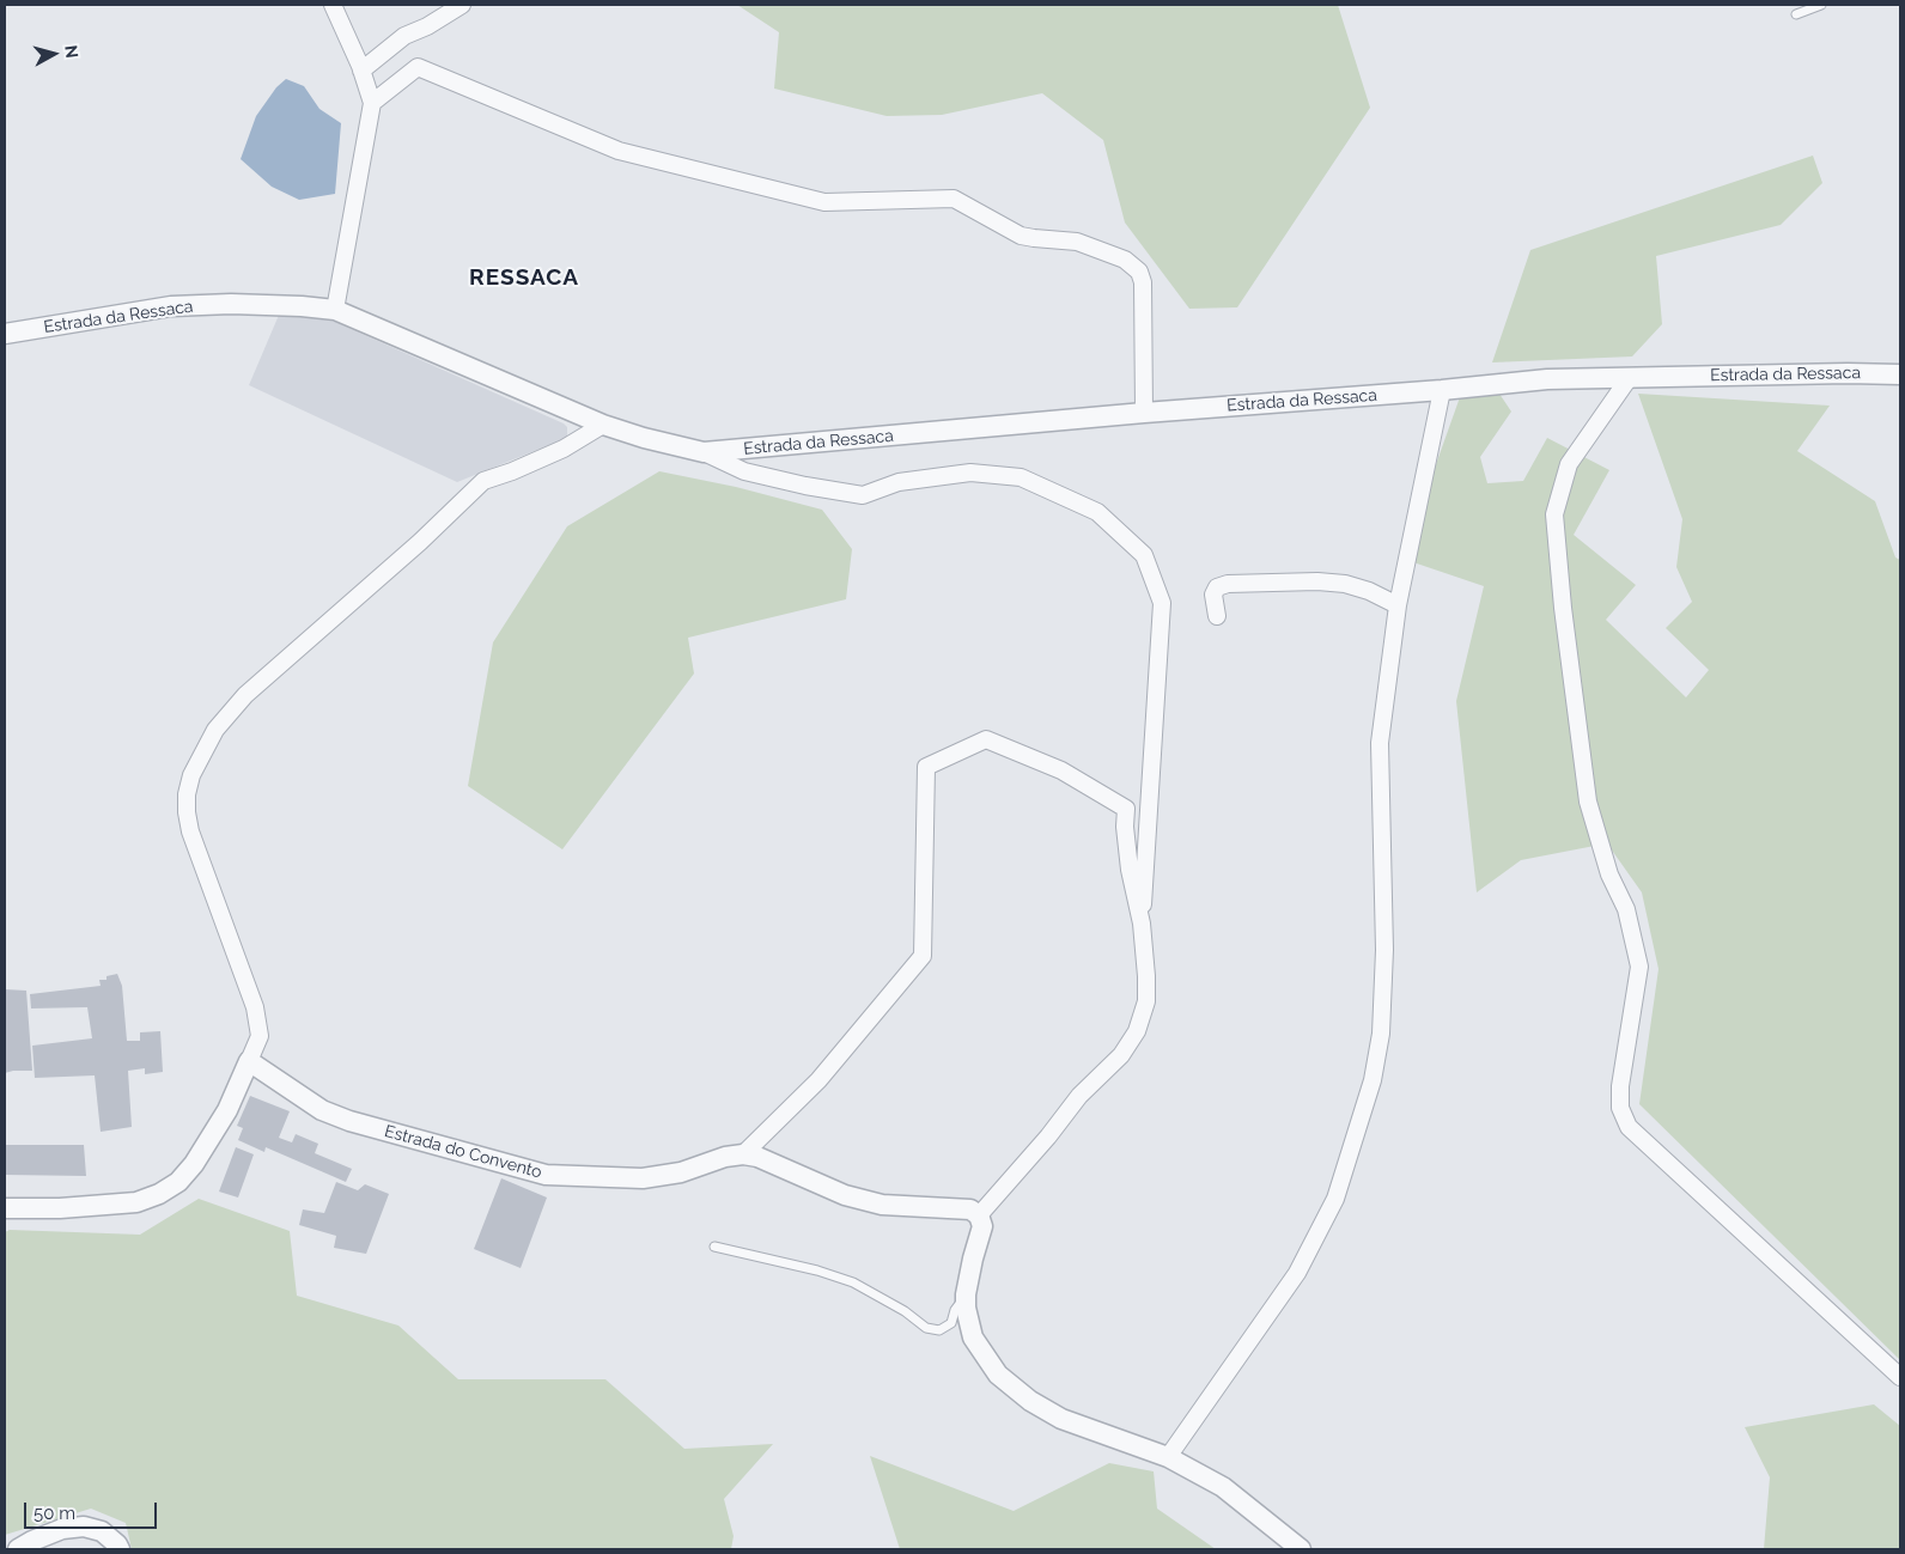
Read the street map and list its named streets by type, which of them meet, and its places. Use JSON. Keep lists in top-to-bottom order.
{
  "streets": {
    "street": ["Estrada da Ressaca", "Estrada do Convento"]
  },
  "districts": ["RESSACA"],
  "scale_bar": "50 m",
  "north": "right"
}
